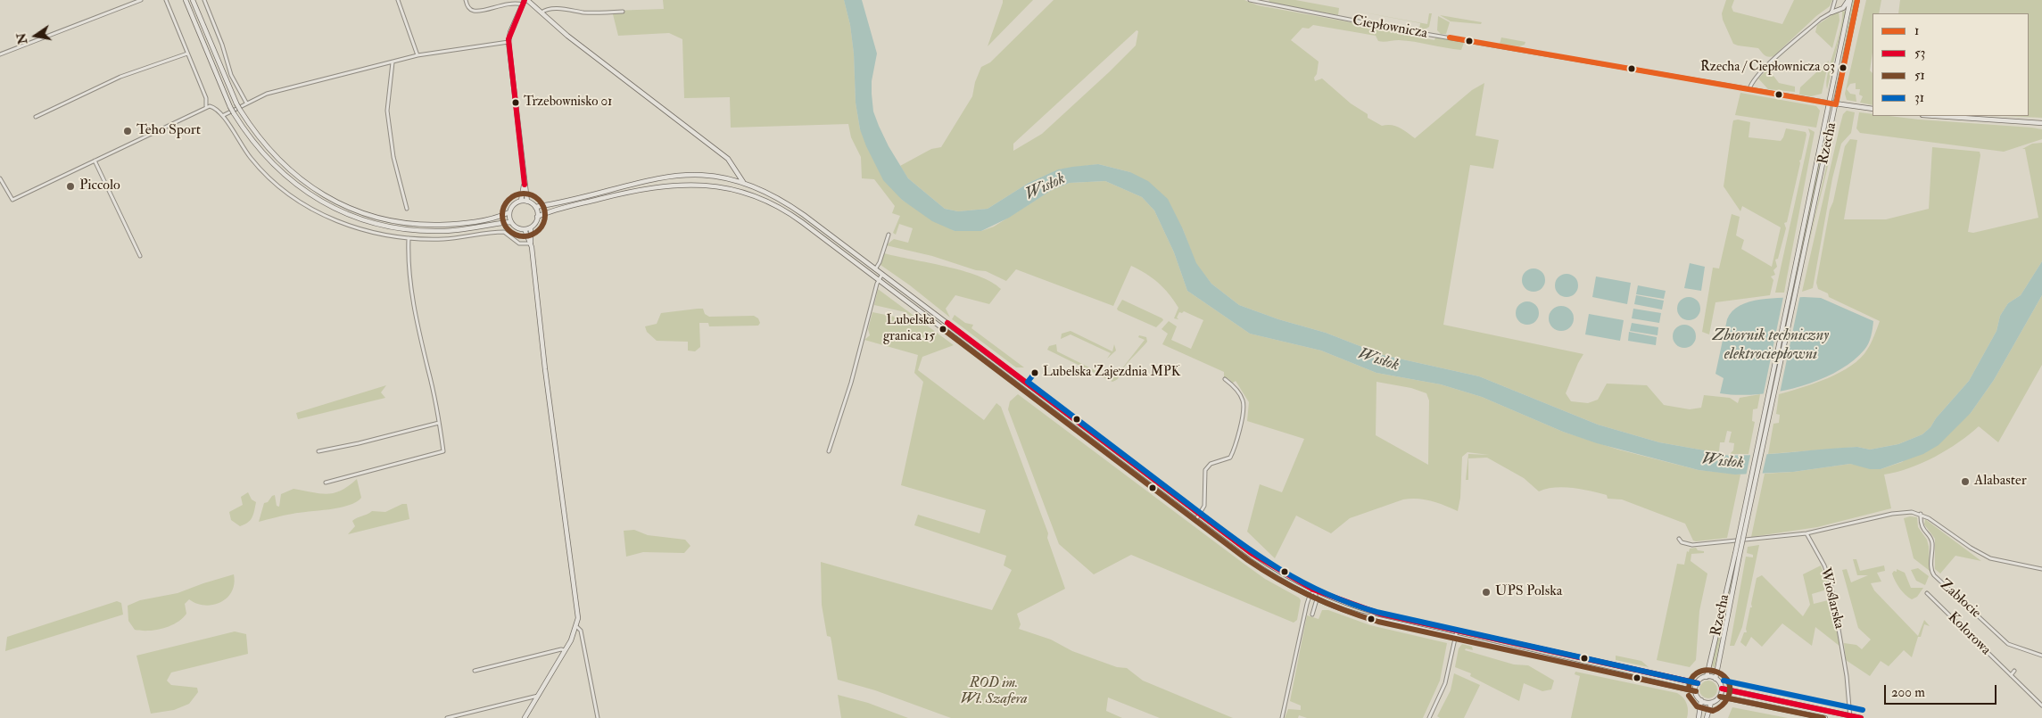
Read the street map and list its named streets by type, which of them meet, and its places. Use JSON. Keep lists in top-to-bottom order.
{
  "streets": {
    "main road": ["Ciepłownicza", "Rzecha"],
    "street": ["Wioślarska", "Zabłocie", "Kolorowa"]
  },
  "crossings": [
    ["Ciepłownicza", "Rzecha"]
  ],
  "water": ["Wisłok", "Zbiornik techniczny elektrociepłowni"],
  "parks": ["ROD im. Wł. Szafera"],
  "places": [
    "Rzecha / Ciepłownicza 03",
    "Trzebownisko 01",
    "Teho Sport",
    "Piccolo",
    "Lubelska granica 15",
    "Lubelska Zajezdnia MPK",
    "Alabaster",
    "UPS Polska"
  ],
  "lines": [
    "transit line 1",
    "transit line 53",
    "transit line 51",
    "transit line 31"
  ],
  "legend": [
    "1",
    "53",
    "51",
    "31"
  ],
  "scale_bar": "200 m",
  "north": "left"
}
